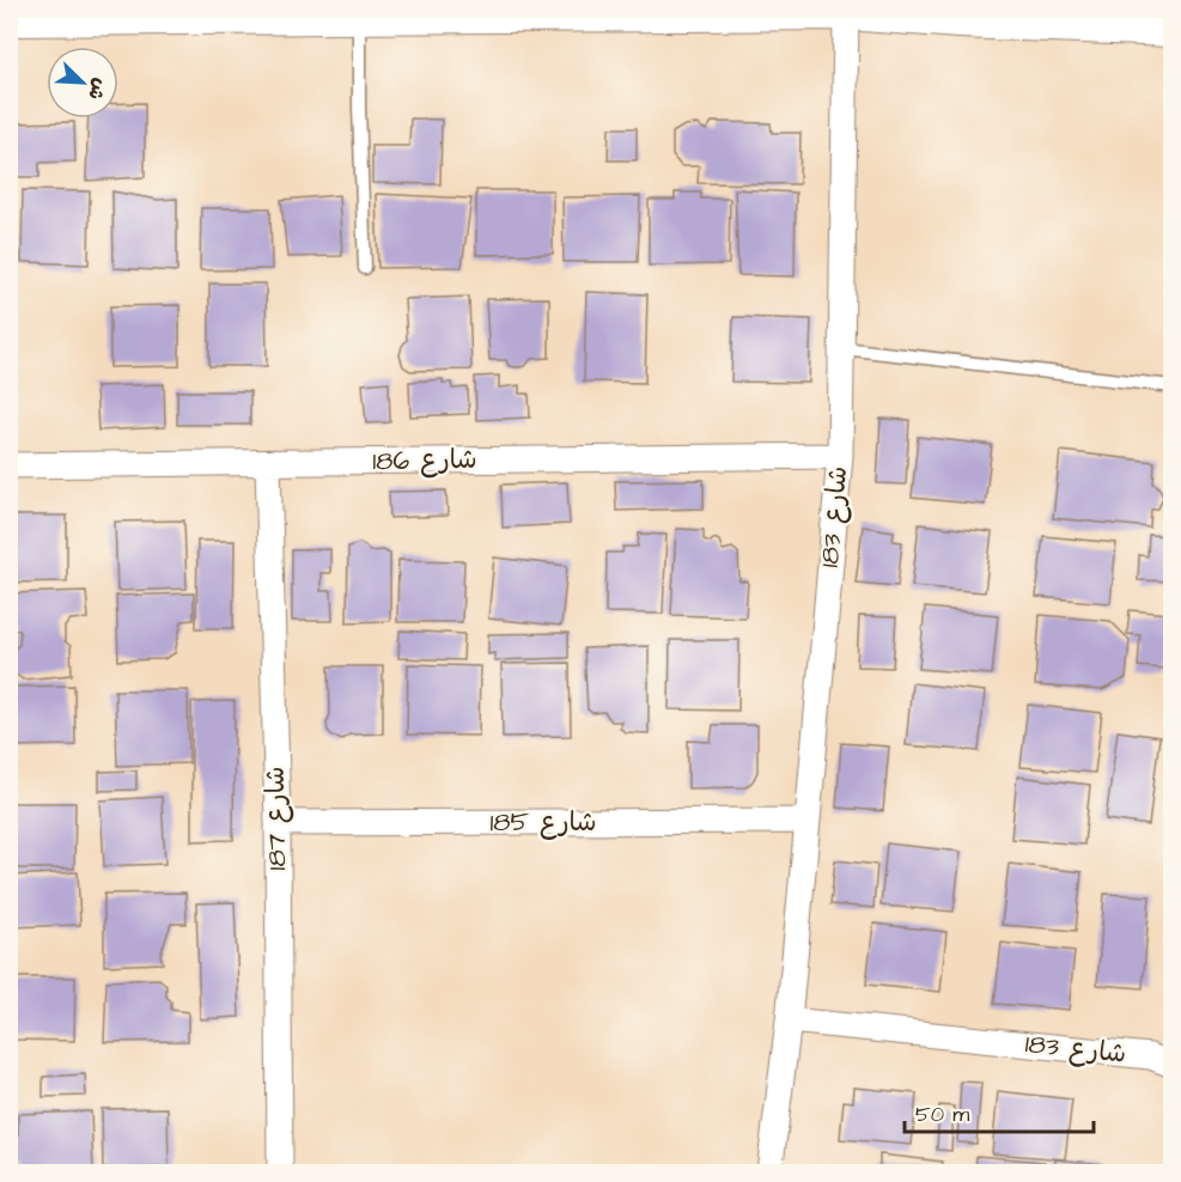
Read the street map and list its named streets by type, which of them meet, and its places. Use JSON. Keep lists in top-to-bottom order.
{
  "streets": {
    "street": [
      "شارع 186",
      "شارع 183",
      "شارع 187",
      "شارع 185"
    ]
  },
  "crossings": [
    ["شارع 186", "شارع 183"],
    ["شارع 186", "شارع 187"],
    ["شارع 183", "شارع 185"],
    ["شارع 187", "شارع 185"]
  ],
  "scale_bar": "50 m",
  "north": "bottom right"
}
